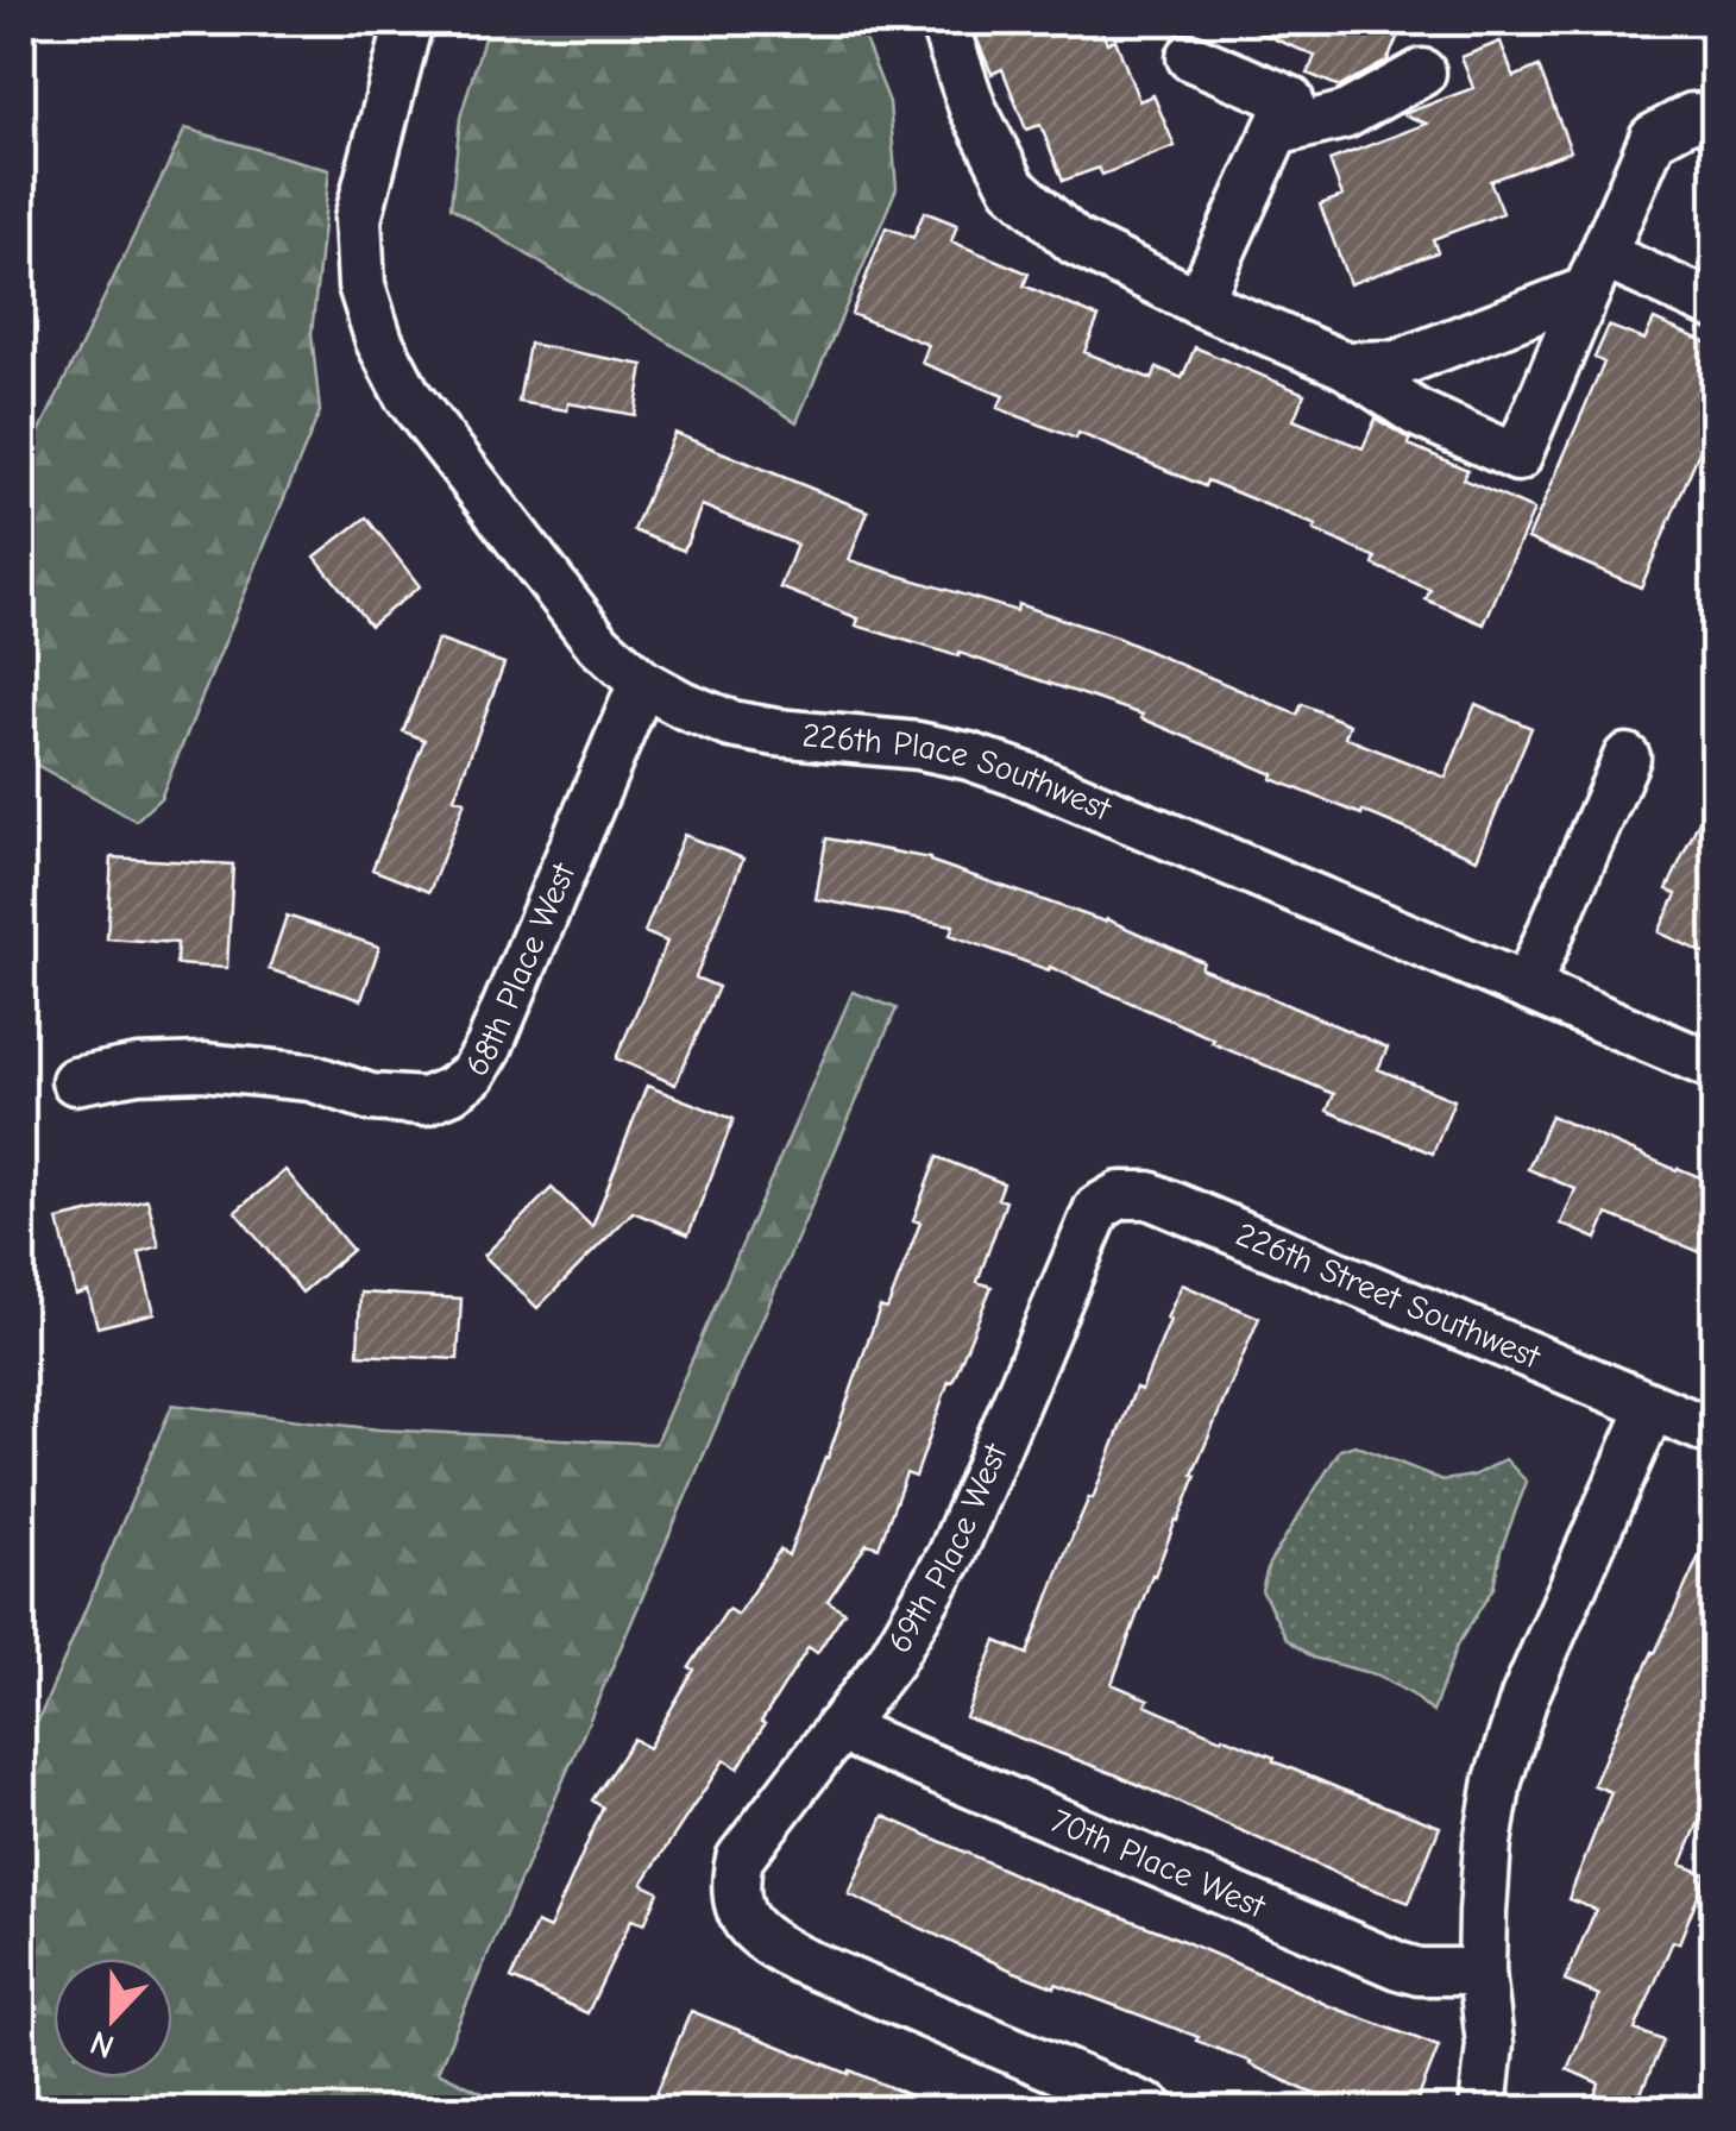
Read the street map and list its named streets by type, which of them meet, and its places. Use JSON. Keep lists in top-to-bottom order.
{
  "streets": {
    "street": [
      "226th Place Southwest",
      "68th Place West",
      "226th Street Southwest",
      "69th Place West",
      "70th Place West"
    ]
  },
  "crossings": [
    ["226th Place Southwest", "68th Place West"],
    ["226th Street Southwest", "69th Place West"],
    ["69th Place West", "70th Place West"]
  ],
  "north": "bottom"
}
